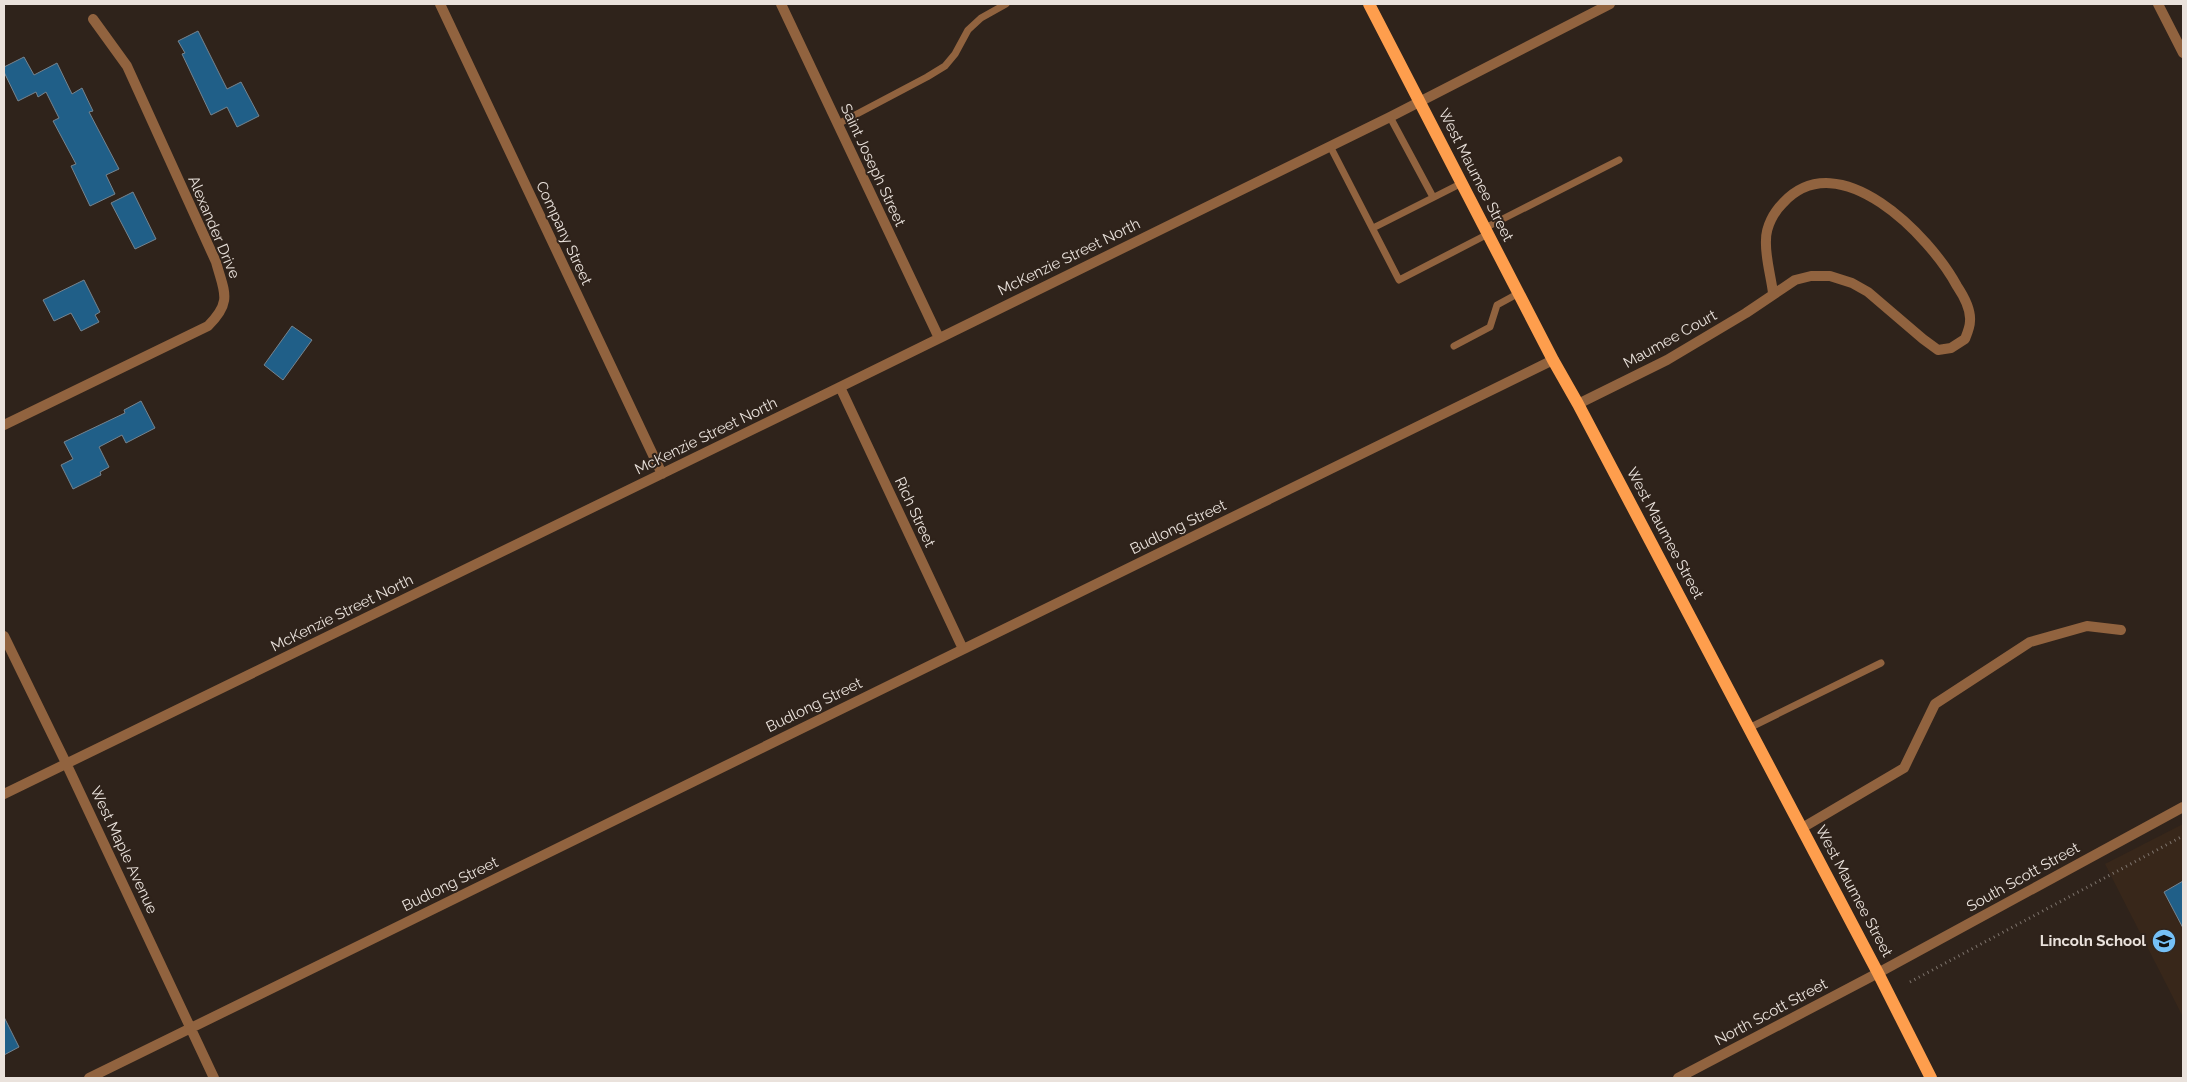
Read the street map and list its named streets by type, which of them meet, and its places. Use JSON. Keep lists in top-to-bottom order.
{
  "streets": {
    "main road": ["West Maumee Street"],
    "street": [
      "Saint Joseph Street",
      "Alexander Drive",
      "Company Street",
      "McKenzie Street North",
      "Maumee Court",
      "Rich Street",
      "Budlong Street",
      "West Maple Avenue",
      "South Scott Street",
      "North Scott Street"
    ]
  },
  "crossings": [
    ["Saint Joseph Street", "McKenzie Street North"],
    ["West Maumee Street", "McKenzie Street North"],
    ["West Maumee Street", "Maumee Court"],
    ["West Maumee Street", "Budlong Street"],
    ["West Maumee Street", "South Scott Street"],
    ["West Maumee Street", "North Scott Street"],
    ["Company Street", "McKenzie Street North"],
    ["McKenzie Street North", "Rich Street"],
    ["McKenzie Street North", "West Maple Avenue"],
    ["Rich Street", "Budlong Street"],
    ["Budlong Street", "West Maple Avenue"],
    ["South Scott Street", "North Scott Street"]
  ],
  "places": {
    "school or university": ["Lincoln School"]
  }
}
